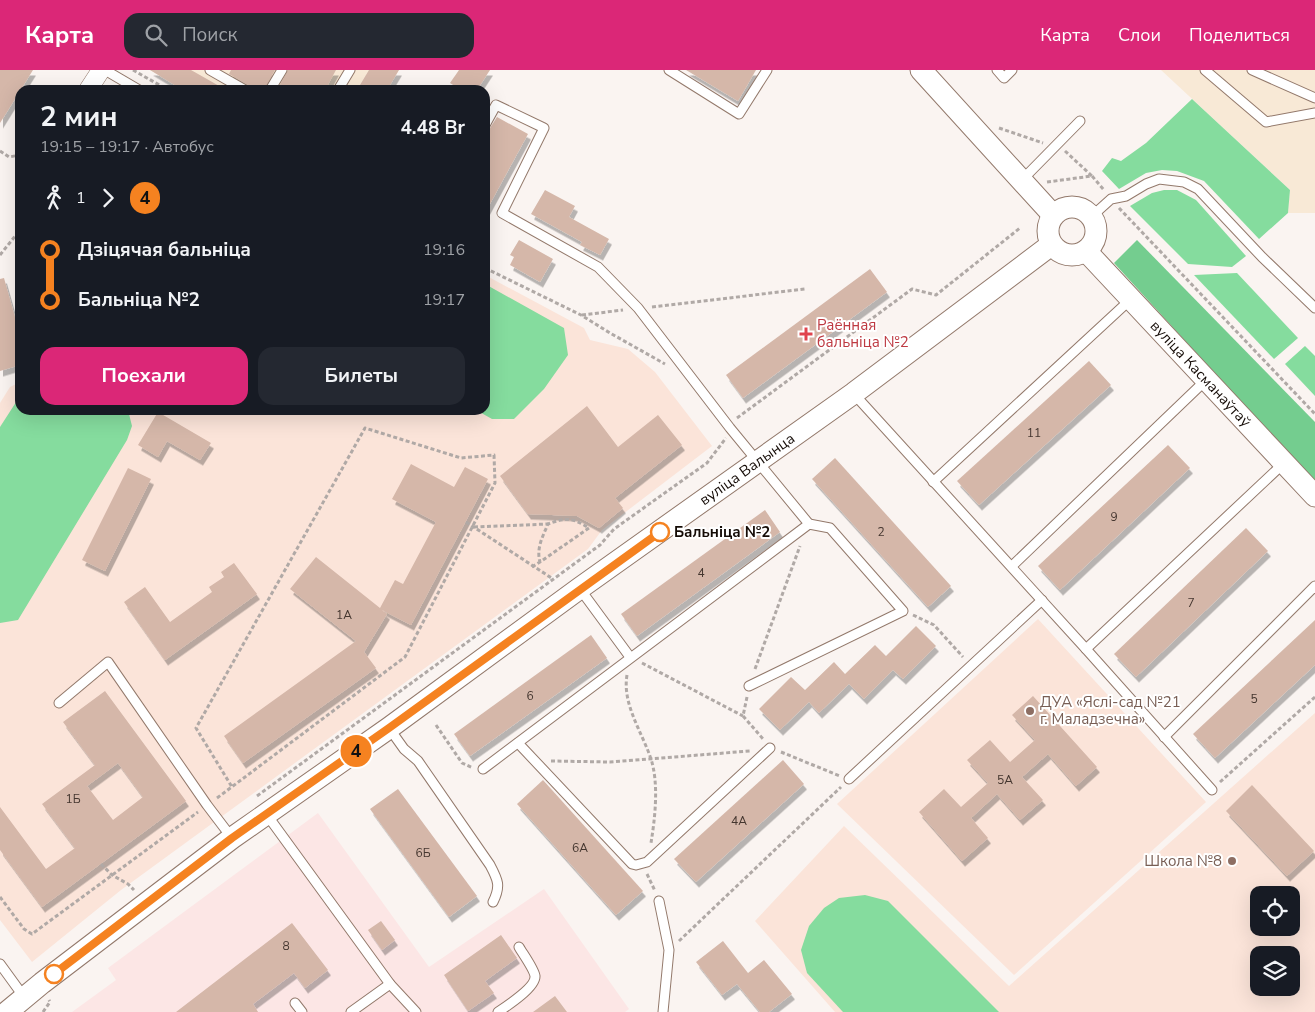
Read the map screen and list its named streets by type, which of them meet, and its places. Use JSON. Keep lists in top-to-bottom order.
{
  "streets": {
    "street": ["вуліца Касманаўтаў", "вуліца Валынца"]
  },
  "crossings": [
    ["вуліца Касманаўтаў", "вуліца Валынца"]
  ],
  "places": {
    "health": ["Раённая бальніца №2"],
    "other": ["Бальніца №2", "ДУА «Яслі-сад №21 г. Маладзечна»", "Школа №8"]
  },
  "lines": ["bus line 4"],
  "house_numbers": [
    "11",
    "9",
    "2",
    "4",
    "7",
    "1А",
    "6",
    "5",
    "5А",
    "1Б",
    "4А",
    "6А",
    "6Б",
    "8"
  ],
  "page": {
    "header": "Карта",
    "search": "Поиск",
    "nav": ["Карта", "Слои", "Поделиться"],
    "on_map": "4",
    "heading": ["2 мин", "19:15 – 19:17 · Автобус", "4.48 Br"],
    "legs": ["1", "4"],
    "list": [
      {
        "name": "Дзіцячая бальніца",
        "value": "19:16"
      },
      {
        "name": "Бальніца №2",
        "value": "19:17"
      }
    ],
    "buttons": ["Поехали", "Билеты"]
  }
}
